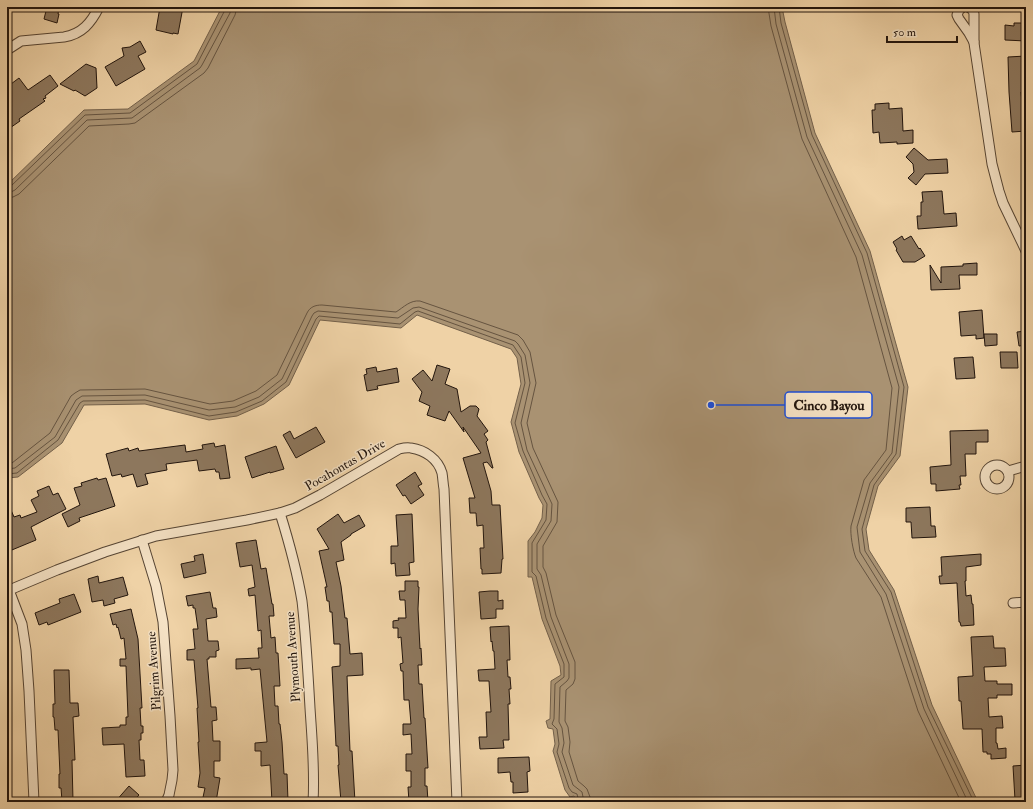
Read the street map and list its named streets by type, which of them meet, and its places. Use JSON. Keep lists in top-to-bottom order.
{
  "streets": {
    "street": ["Pocahontas Drive", "Plymouth Avenue", "Pilgrim Avenue"]
  },
  "crossings": [
    ["Pocahontas Drive", "Plymouth Avenue"],
    ["Pocahontas Drive", "Pilgrim Avenue"]
  ],
  "places": ["Cinco Bayou"],
  "scale_bar": "50 m"
}
